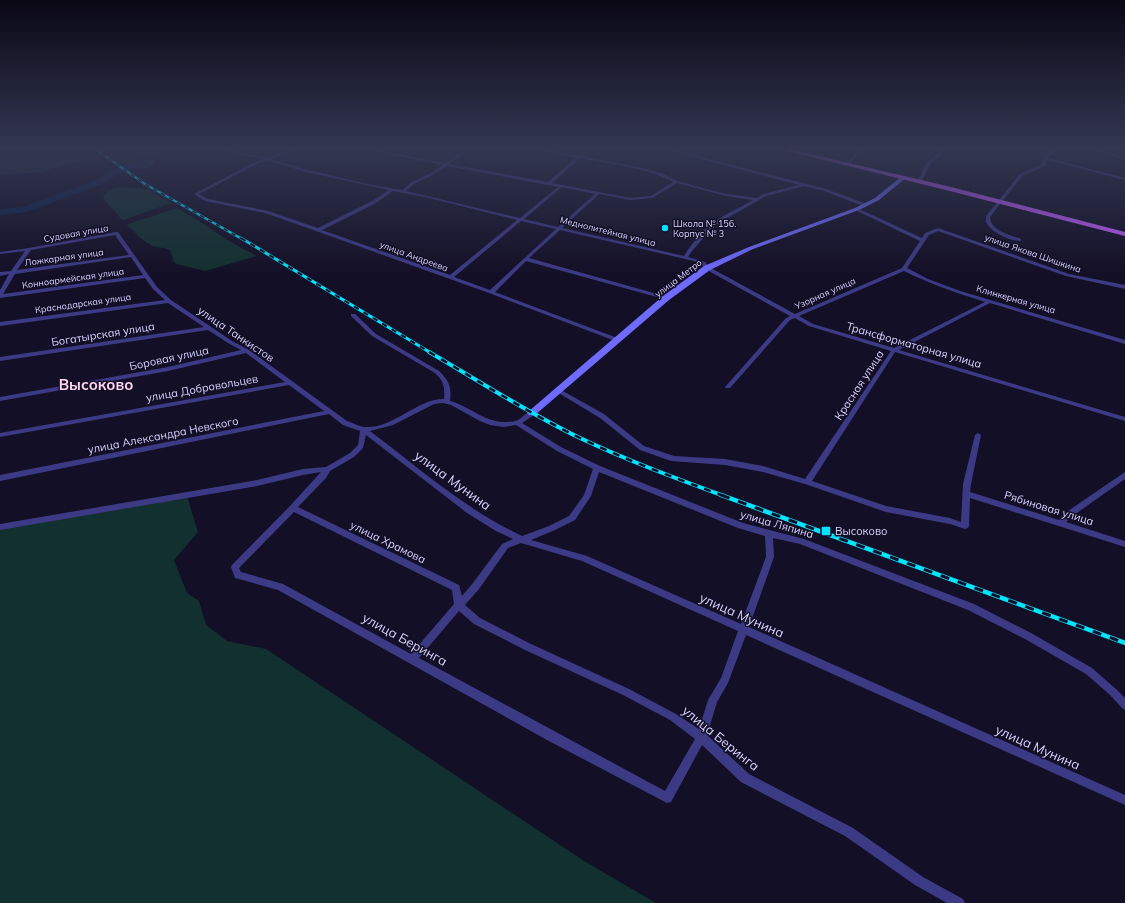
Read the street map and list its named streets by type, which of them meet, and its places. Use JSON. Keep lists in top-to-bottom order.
{
  "streets": {
    "street": [
      "Меднолитейная улица",
      "Судовая улица",
      "улица Якова Шишкина",
      "улица Андреева",
      "Ложкарная улица",
      "Конноармейская улица",
      "улица Метро",
      "Узорная улица",
      "Клинкерная улица",
      "Краснодарская улица",
      "Богатырская улица",
      "улица Танкистов",
      "Трансформаторная улица",
      "Боровая улица",
      "Красная улица",
      "улица Добровольцев",
      "улица Александра Невского",
      "улица Мунина",
      "Рябиновая улица",
      "улица Ляпина",
      "улица Храмова",
      "улица Беринга"
    ]
  },
  "crossings": [
    ["Меднолитейная улица", "улица Метро"],
    ["Меднолитейная улица", "Трансформаторная улица"],
    ["Судовая улица", "улица Танкистов"],
    ["улица Андреева", "улица Метро"],
    ["Ложкарная улица", "улица Танкистов"],
    ["Конноармейская улица", "улица Танкистов"],
    ["улица Метро", "Трансформаторная улица"],
    ["Узорная улица", "Клинкерная улица"],
    ["Узорная улица", "Трансформаторная улица"],
    ["Клинкерная улица", "Красная улица"],
    ["Краснодарская улица", "улица Танкистов"],
    ["Богатырская улица", "улица Танкистов"],
    ["улица Танкистов", "Боровая улица"],
    ["улица Танкистов", "улица Добровольцев"],
    ["улица Танкистов", "улица Александра Невского"],
    ["улица Танкистов", "улица Мунина"],
    ["Трансформаторная улица", "Красная улица"],
    ["улица Храмова", "улица Беринга"]
  ],
  "districts": ["Высоково"],
  "places": {
    "other": ["Школа № 156. Корпус № 3"],
    "transit": ["Высоково"]
  }
}
